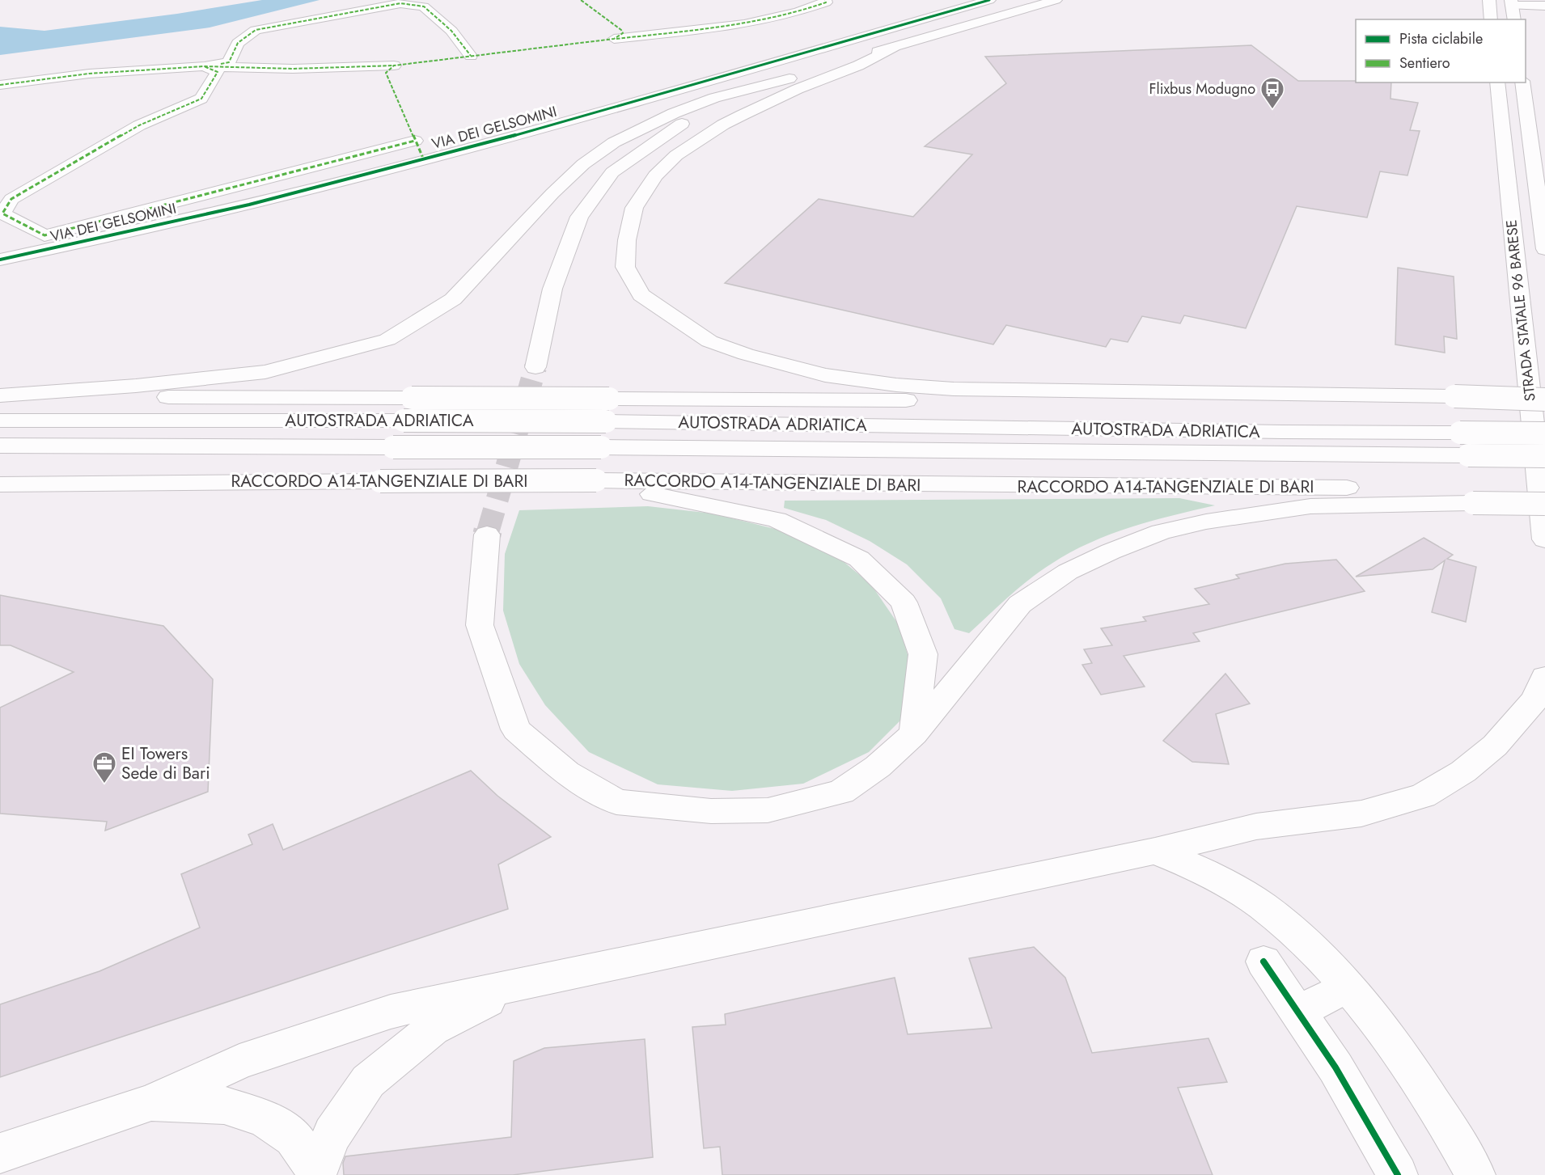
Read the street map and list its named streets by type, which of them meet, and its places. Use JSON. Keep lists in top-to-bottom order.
{
  "streets": {
    "main road": [
      "VIA DEI GELSOMINI",
      "STRADA STATALE 96 BARESE",
      "AUTOSTRADA ADRIATICA",
      "RACCORDO A14-TANGENZIALE DI BARI"
    ]
  },
  "places": {
    "bus stop": ["Flixbus Modugno"],
    "office": ["EI Towers Sede di Bari"]
  },
  "legend": ["Pista ciclabile", "Sentiero"]
}
